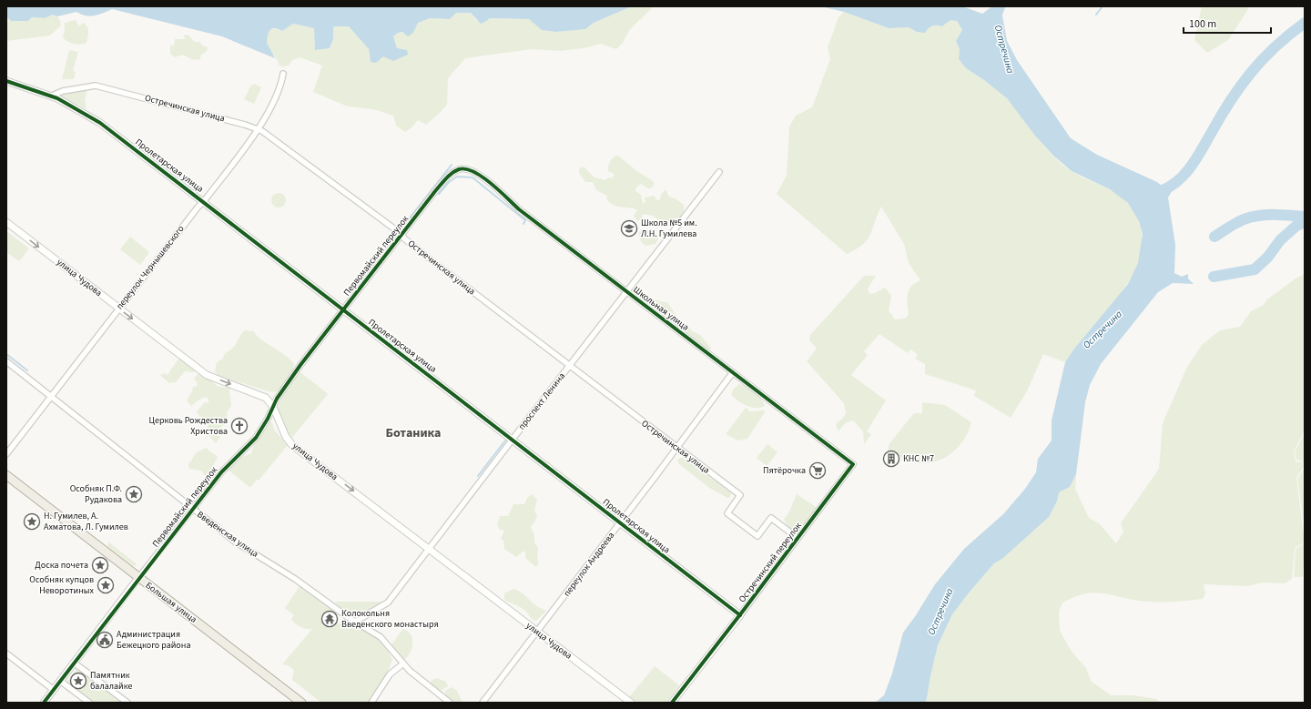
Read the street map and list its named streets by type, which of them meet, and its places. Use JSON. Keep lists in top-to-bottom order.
{
  "streets": {
    "main road": ["Большая улица"],
    "street": [
      "Остречинская улица",
      "Пролетарская улица",
      "Первомайский переулок",
      "переулок Чернышевского",
      "улица Чудова",
      "Школьная улица",
      "проспект Ленина",
      "Введенская улица",
      "Остречинский переулок",
      "переулок Андреева"
    ]
  },
  "crossings": [
    ["Остречинская улица", "Пролетарская улица"],
    ["Остречинская улица", "Первомайский переулок"],
    ["Остречинская улица", "переулок Чернышевского"],
    ["Остречинская улица", "проспект Ленина"],
    ["Остречинская улица", "Остречинский переулок"],
    ["Остречинская улица", "переулок Андреева"],
    ["Пролетарская улица", "Первомайский переулок"],
    ["Пролетарская улица", "переулок Чернышевского"],
    ["Пролетарская улица", "проспект Ленина"],
    ["Пролетарская улица", "Остречинский переулок"],
    ["Пролетарская улица", "переулок Андреева"],
    ["Первомайский переулок", "улица Чудова"],
    ["Первомайский переулок", "Школьная улица"],
    ["Первомайский переулок", "Введенская улица"],
    ["Первомайский переулок", "Большая улица"],
    ["переулок Чернышевского", "улица Чудова"],
    ["переулок Чернышевского", "Введенская улица"],
    ["улица Чудова", "проспект Ленина"],
    ["улица Чудова", "переулок Андреева"],
    ["Школьная улица", "проспект Ленина"],
    ["Школьная улица", "Остречинский переулок"],
    ["Школьная улица", "переулок Андреева"],
    ["проспект Ленина", "Введенская улица"]
  ],
  "one_way": ["улица Чудова"],
  "districts": ["Ботаника"],
  "water": ["Остречина"],
  "places": {
    "school or university": ["Школа №5 им. Л.Н. Гумилева"],
    "church": ["Церковь Рождества Христова"],
    "building": ["КНС №7"],
    "supermarket": ["Пятёрочка"],
    "place": [
      "Особняк П.Ф. Рудакова",
      "Н. Гумилев, А. Ахматова, Л. Гумилев",
      "Доска почета",
      "Особняк купцов Неворотиных",
      "Памятник балалайке"
    ],
    "temple": ["Колокольня Введенского монастыря"],
    "public building": ["Администрация Бежецкого района"]
  },
  "scale_bar": "100 m"
}
